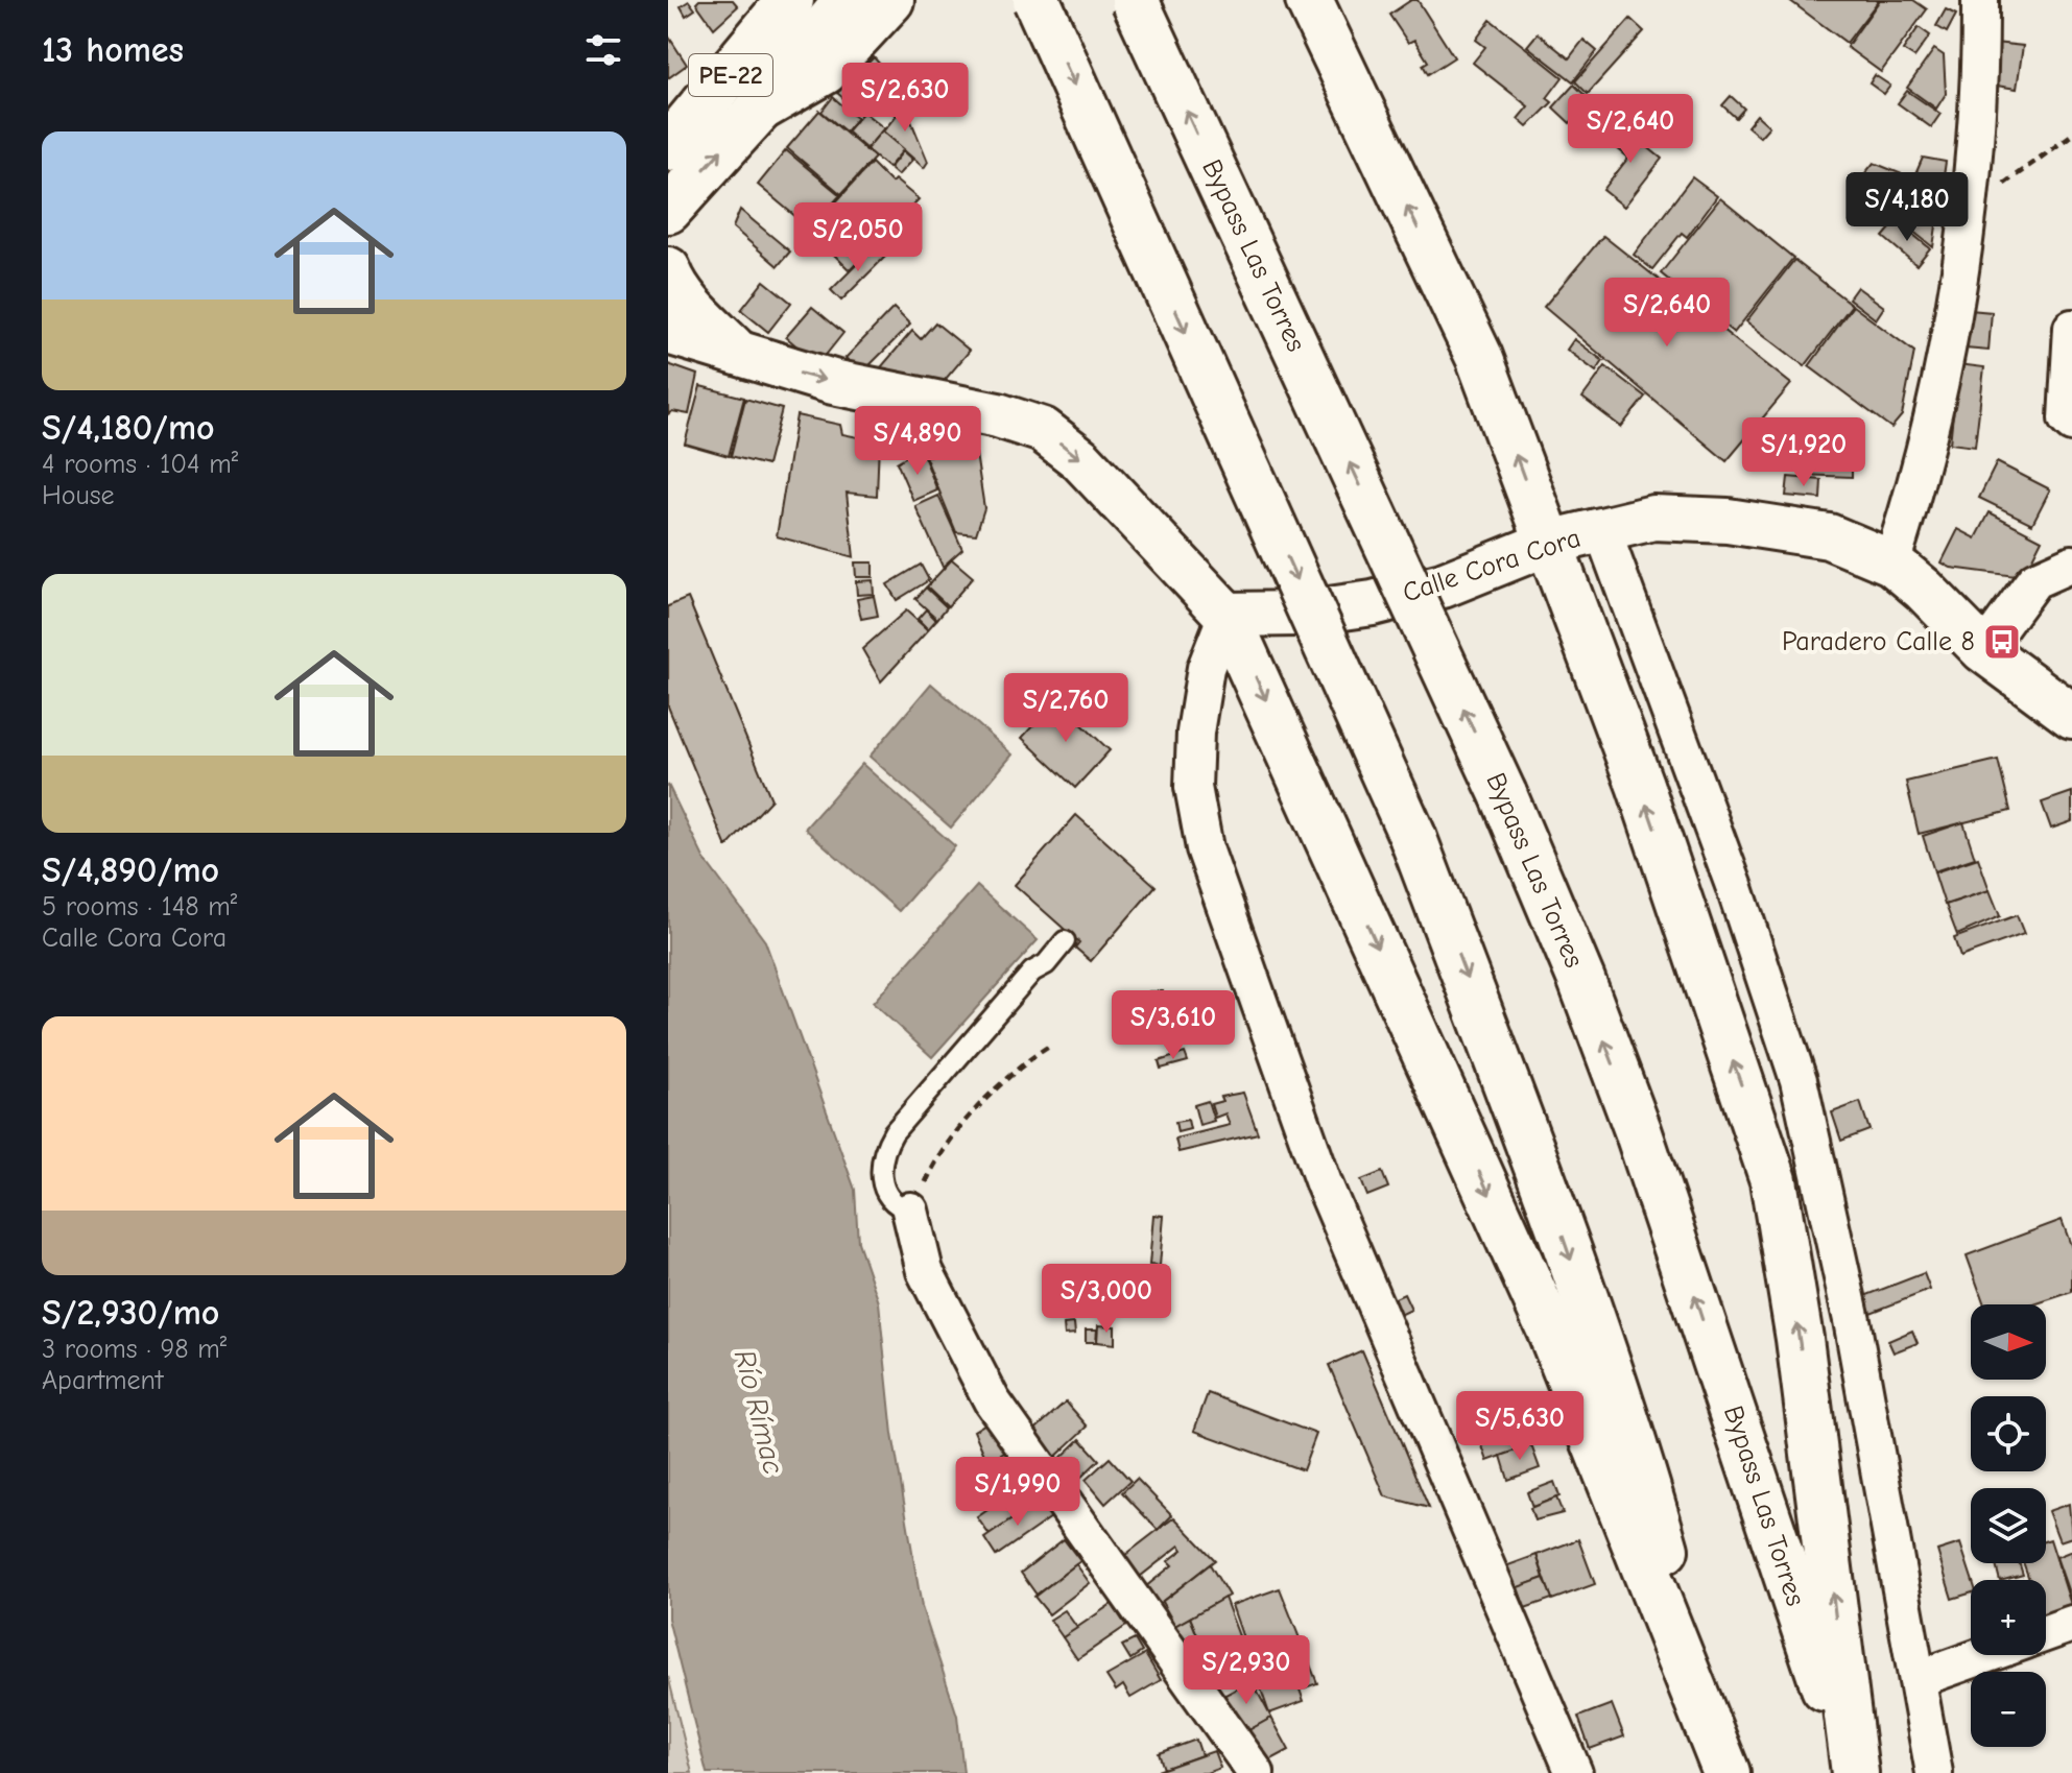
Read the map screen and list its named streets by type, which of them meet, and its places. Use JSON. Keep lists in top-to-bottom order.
{
  "streets": {
    "main road": ["PE-22", "Bypass Las Torres"],
    "street": ["Calle Cora Cora"]
  },
  "water": ["Río Rímac"],
  "places": {
    "bus stop": ["Paradero Calle 8"]
  },
  "north": "right",
  "page": {
    "heading": "13 homes",
    "price": [
      "S/2,630",
      "S/2,640",
      "S/4,180",
      "S/2,050",
      "S/2,640",
      "S/4,890",
      "S/1,920",
      "S/2,760",
      "S/3,610",
      "S/3,000",
      "S/5,630",
      "S/1,990",
      "S/2,930"
    ],
    "list": [
      {
        "name": "S/4,180/mo",
        "note": "4 rooms · 104 m² · House"
      },
      {
        "name": "S/4,890/mo",
        "note": "5 rooms · 148 m² · Calle Cora Cora"
      },
      {
        "name": "S/2,930/mo",
        "note": "3 rooms · 98 m² · Apartment"
      }
    ],
    "map_buttons": ["+", "−"]
  }
}
